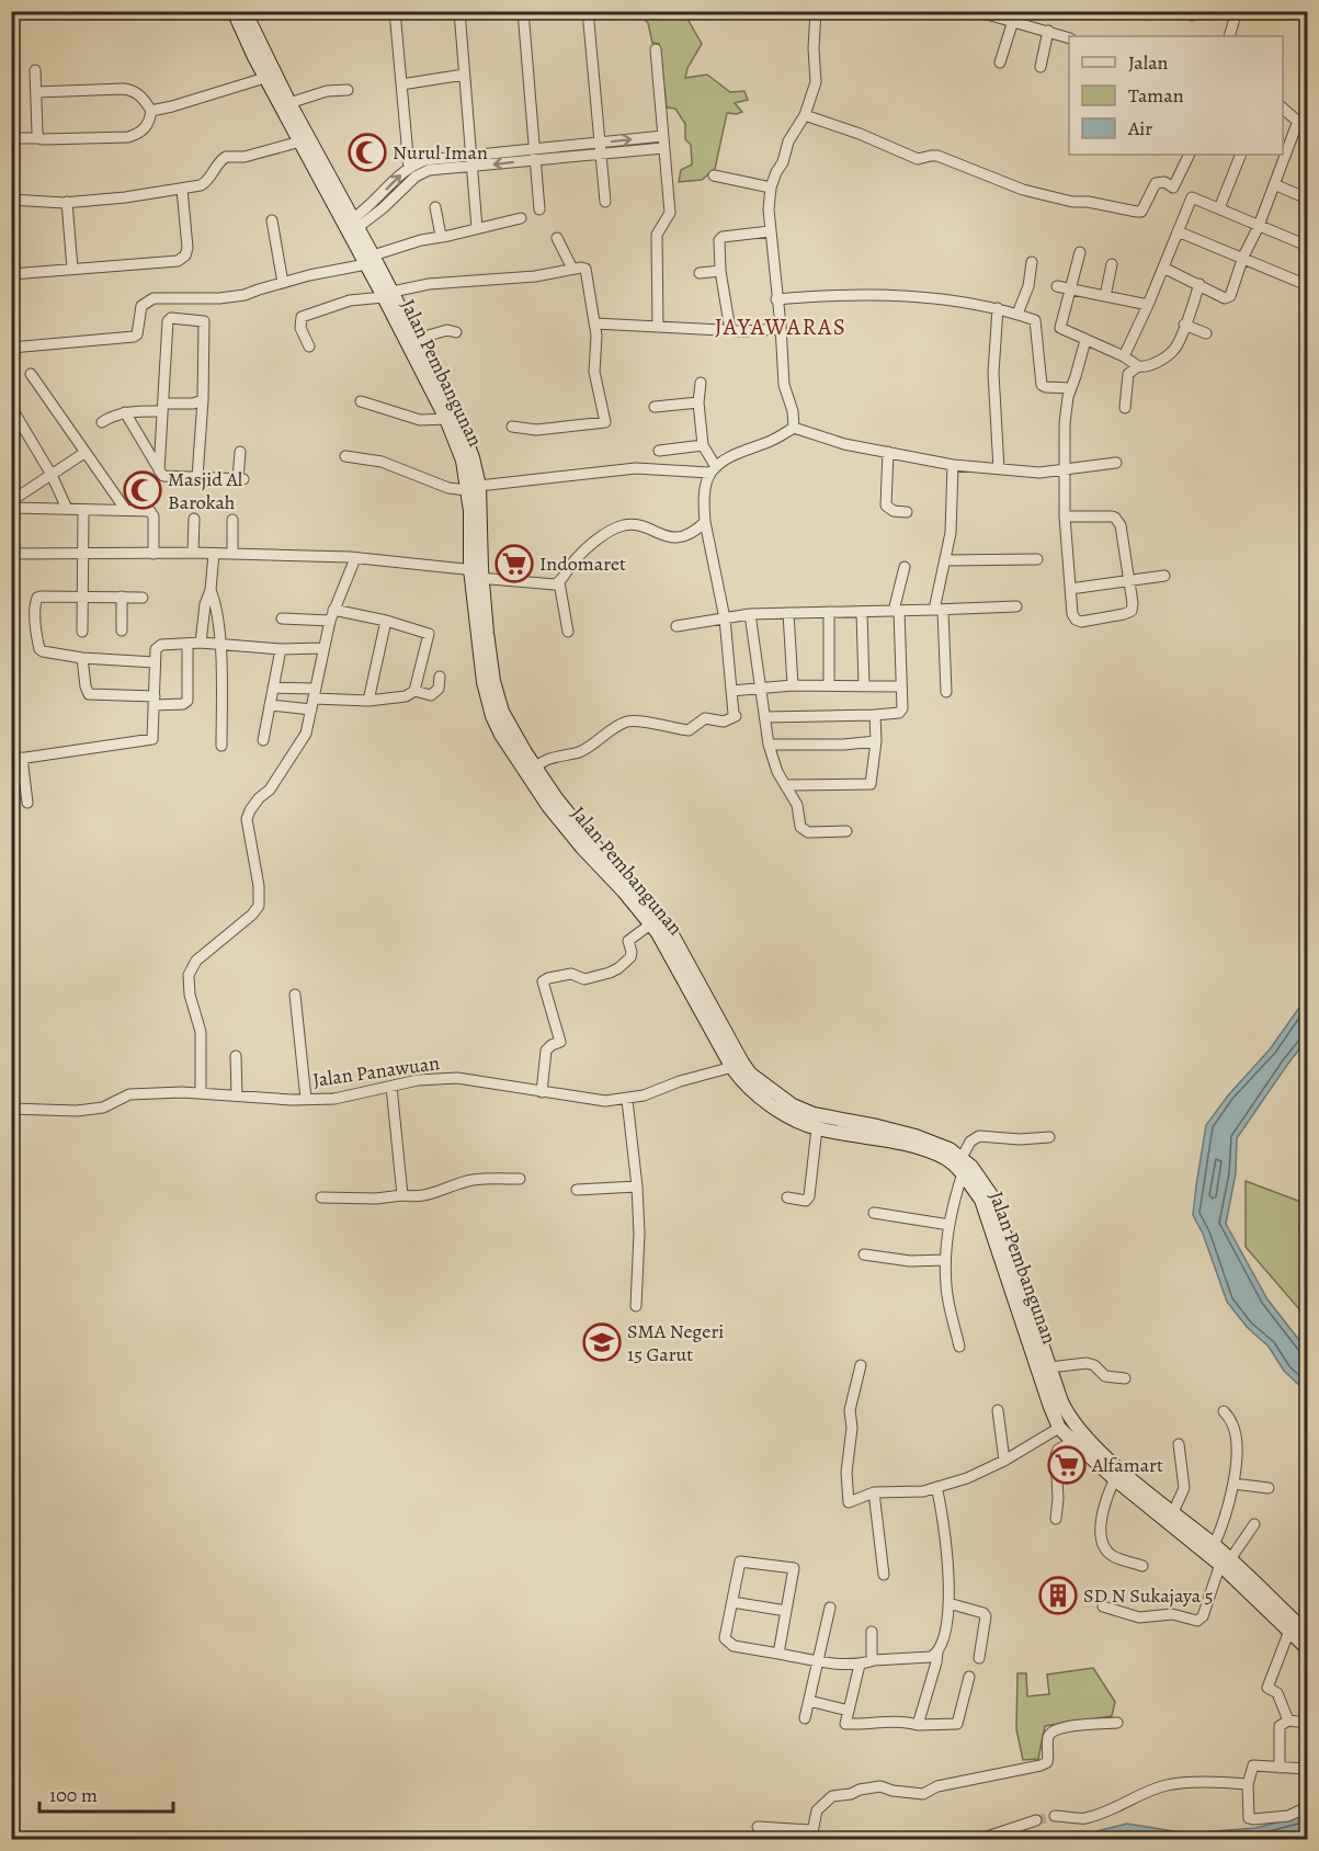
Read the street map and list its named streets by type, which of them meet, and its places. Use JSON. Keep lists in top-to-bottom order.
{
  "streets": {
    "main road": ["Jalan Pembangunan"],
    "street": ["Jalan Panawuan"]
  },
  "crossings": [
    ["Jalan Pembangunan", "Jalan Panawuan"]
  ],
  "districts": ["JAYAWARAS"],
  "places": {
    "mosque": ["Nurul Iman", "Masjid Al Barokah"],
    "supermarket": ["Indomaret", "Alfamart"],
    "school or university": ["SMA Negeri 15 Garut"],
    "building": ["SD N Sukajaya 5"]
  },
  "legend": ["Jalan", "Taman", "Air"],
  "scale_bar": "100 m"
}
